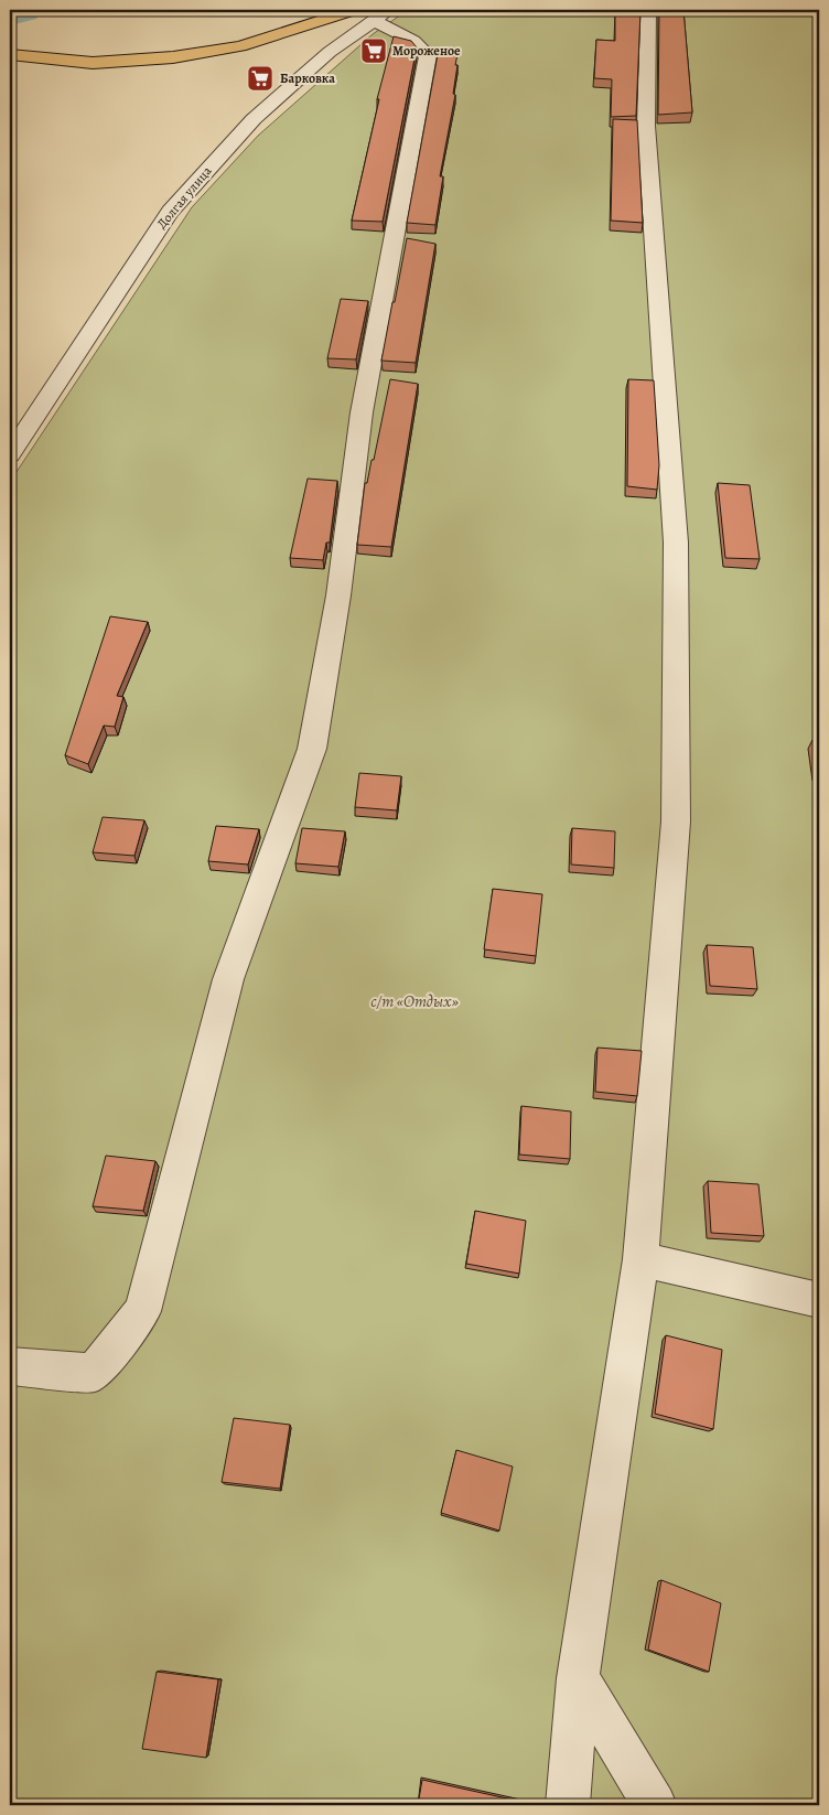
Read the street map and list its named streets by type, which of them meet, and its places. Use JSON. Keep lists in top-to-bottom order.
{
  "streets": {
    "street": ["Долгая улица"]
  },
  "parks": ["с/т «Отдых»"],
  "places": {
    "supermarket": ["Мороженое", "Барковка"]
  }
}
